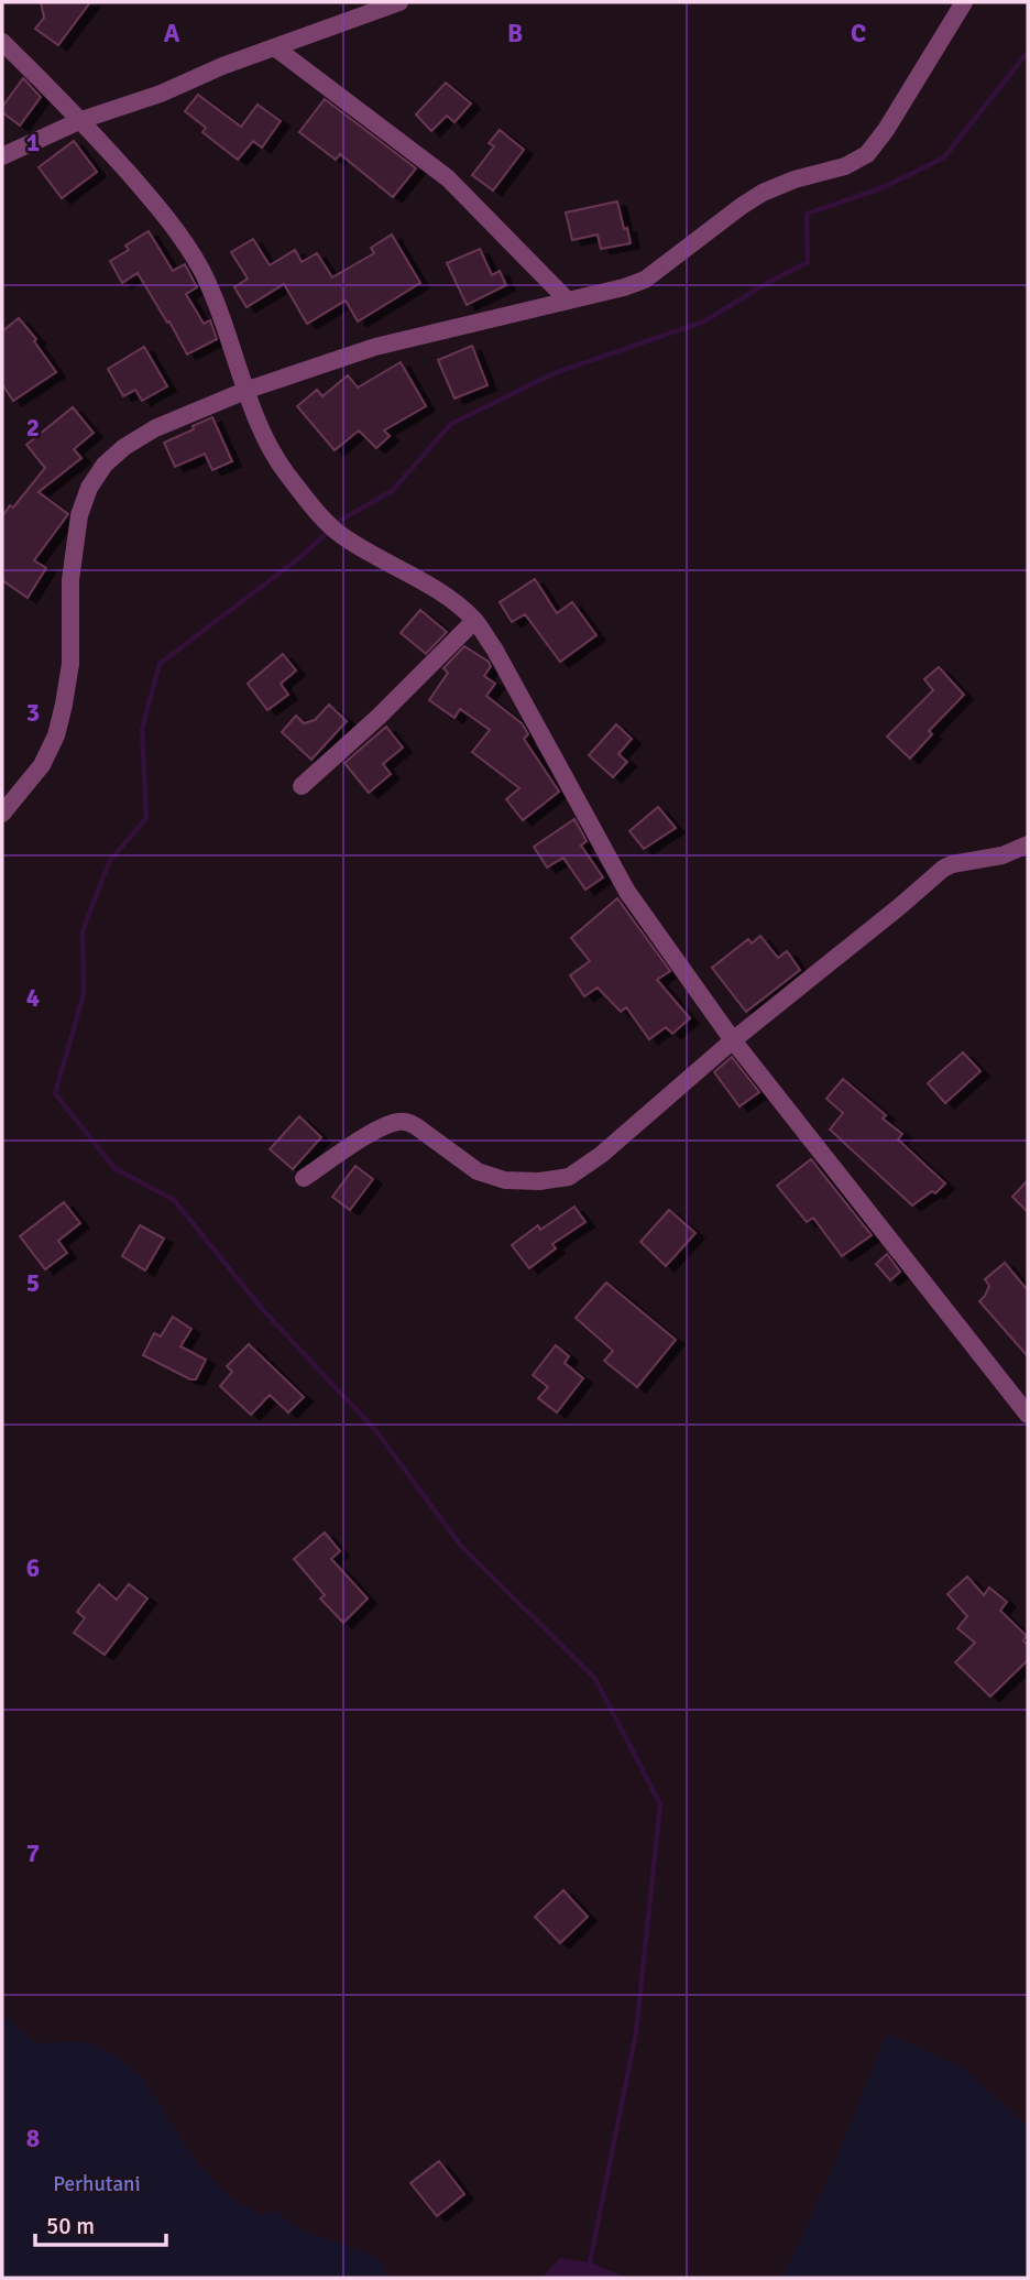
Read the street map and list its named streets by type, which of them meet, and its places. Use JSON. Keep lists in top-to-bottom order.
{
  "parks": ["Perhutani"],
  "scale_bar": "50 m",
  "grid": {
    "columns": ["A", "B", "C"],
    "rows": [
      "1",
      "2",
      "3",
      "4",
      "5",
      "6",
      "7",
      "8"
    ]
  }
}
